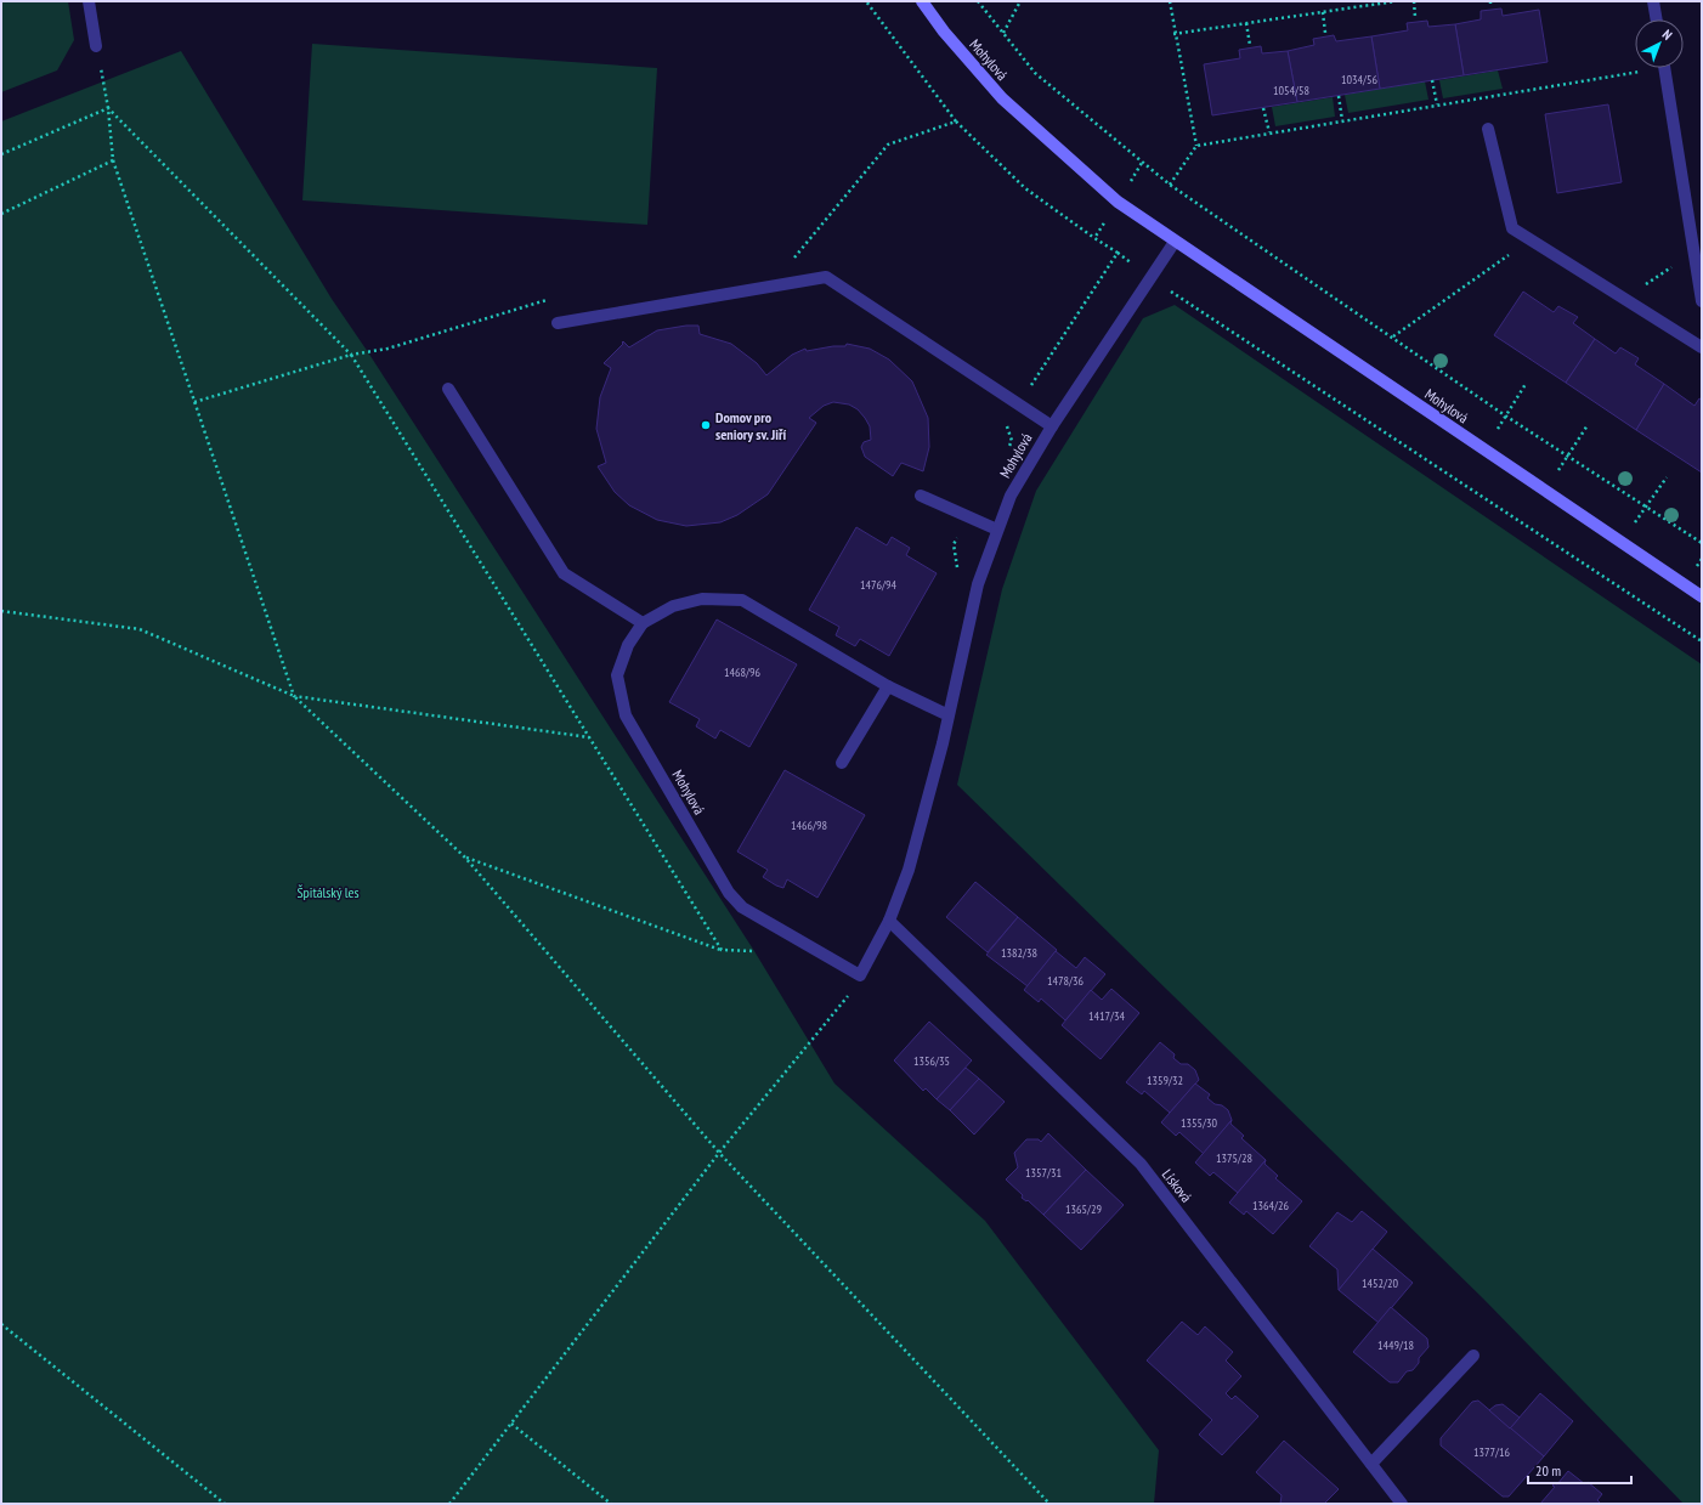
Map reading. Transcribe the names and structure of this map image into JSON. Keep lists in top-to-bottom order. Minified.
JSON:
{"streets":{"street":["Mohylová","Lísková"]},"crossings":[["Mohylová","Lísková"]],"parks":["Špitálský les"],"places":["Domov pro seniory sv. Jiří"],"house_numbers":["1034/56","1054/58","1476/94","1468/96","1466/98","1382/38","1478/36","1417/34","1356/35","1359/32","1355/30","1375/28","1357/31","1364/26","1365/29","1452/20","1449/18","1377/16"],"scale_bar":"20 m","north":"top right"}
